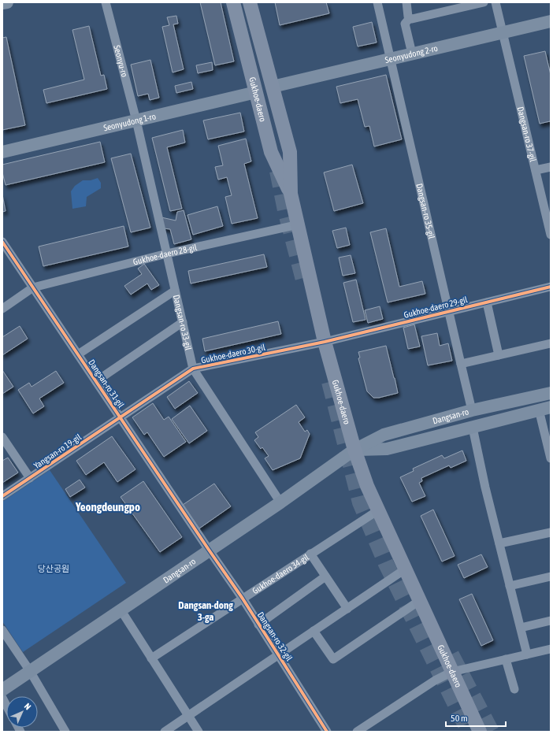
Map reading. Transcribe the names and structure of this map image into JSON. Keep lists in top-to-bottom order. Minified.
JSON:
{"streets":{"main road":["Seonyudong 2-ro","Gukhoe-daero","Seonyudong 1-ro","Dangsan-ro"],"street":["Seonyu-ro","Dangsan-ro 37-gil","Dangsan-ro 35-gil","Gukhoe-daero 28-gil","Gukhoe-daero 29-gil","Dangsan-ro 33-gil","Gukhoe-daero 30-gil","Dangsan-ro 31-gil","Yangsan-ro 19-gil","Gukhoe-daero 34-gil","Dangsan-ro 32-gil"]},"crossings":[["Seonyudong 2-ro","Gukhoe-daero"],["Seonyudong 2-ro","Dangsan-ro 37-gil"],["Seonyudong 2-ro","Dangsan-ro 35-gil"],["Seonyu-ro","Seonyudong 1-ro"],["Seonyu-ro","Dangsan-ro 33-gil"],["Gukhoe-daero","Seonyudong 1-ro"],["Gukhoe-daero","Gukhoe-daero 28-gil"],["Gukhoe-daero","Gukhoe-daero 29-gil"],["Gukhoe-daero","Gukhoe-daero 30-gil"],["Gukhoe-daero","Dangsan-ro"],["Gukhoe-daero","Gukhoe-daero 34-gil"],["Seonyudong 1-ro","Dangsan-ro 33-gil"],["Dangsan-ro 35-gil","Gukhoe-daero 29-gil"],["Dangsan-ro 35-gil","Dangsan-ro"],["Gukhoe-daero 28-gil","Dangsan-ro 33-gil"],["Gukhoe-daero 28-gil","Dangsan-ro 31-gil"],["Gukhoe-daero 29-gil","Gukhoe-daero 30-gil"],["Dangsan-ro 33-gil","Gukhoe-daero 30-gil"],["Dangsan-ro 33-gil","Dangsan-ro 31-gil"],["Dangsan-ro 33-gil","Dangsan-ro"],["Gukhoe-daero 30-gil","Dangsan-ro 31-gil"],["Gukhoe-daero 30-gil","Yangsan-ro 19-gil"],["Dangsan-ro 31-gil","Dangsan-ro"],["Dangsan-ro 31-gil","Yangsan-ro 19-gil"],["Dangsan-ro 31-gil","Dangsan-ro 32-gil"],["Dangsan-ro","Dangsan-ro 32-gil"],["Gukhoe-daero 34-gil","Dangsan-ro 32-gil"]],"districts":["Yeongdeungpo","Dangsan-dong 3-ga"],"parks":["당산공원"],"scale_bar":"50 m","north":"top right"}
